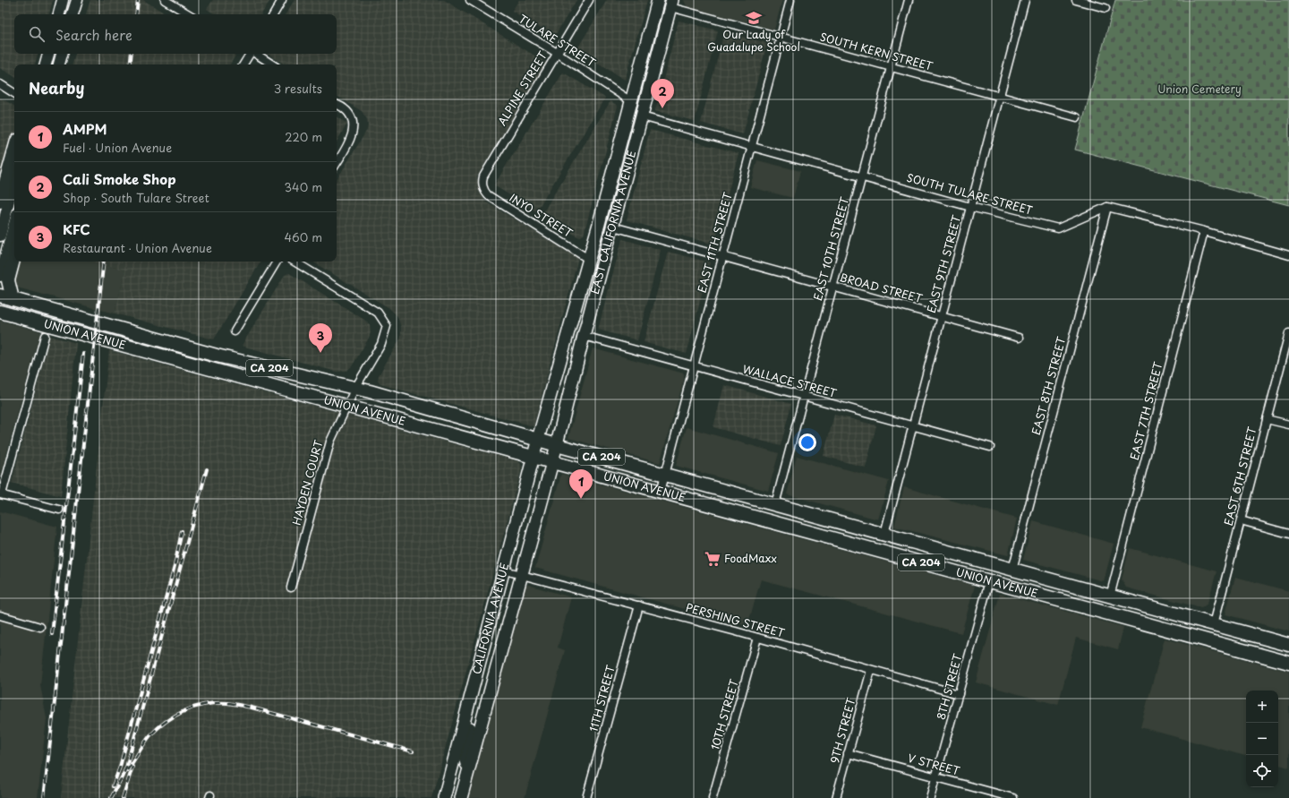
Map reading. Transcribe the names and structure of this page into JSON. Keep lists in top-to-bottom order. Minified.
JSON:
{"streets":{"highway":["UNION AVENUE","CA 204"],"main road":["EAST CALIFORNIA AVENUE","CALIFORNIA AVENUE"],"street":["TULARE STREET","SOUTH KERN STREET","ALPINE STREET","SOUTH TULARE STREET","INYO STREET","EAST 11TH STREET","EAST 10TH STREET","EAST 9TH STREET","BROAD STREET","WALLACE STREET","EAST 8TH STREET","EAST 7TH STREET","EAST 6TH STREET","HAYDEN COURT","PERSHING STREET","8TH STREET","11TH STREET","10TH STREET","9TH STREET","V STREET"]},"crossings":[["TULARE STREET","ALPINE STREET"],["TULARE STREET","EAST CALIFORNIA AVENUE"],["SOUTH KERN STREET","EAST CALIFORNIA AVENUE"],["SOUTH KERN STREET","EAST 11TH STREET"],["SOUTH KERN STREET","EAST 10TH STREET"],["SOUTH KERN STREET","EAST 9TH STREET"],["ALPINE STREET","INYO STREET"],["SOUTH TULARE STREET","EAST CALIFORNIA AVENUE"],["SOUTH TULARE STREET","EAST 11TH STREET"],["SOUTH TULARE STREET","EAST 10TH STREET"],["SOUTH TULARE STREET","EAST 9TH STREET"],["SOUTH TULARE STREET","EAST 8TH STREET"],["INYO STREET","EAST CALIFORNIA AVENUE"],["EAST CALIFORNIA AVENUE","BROAD STREET"],["EAST CALIFORNIA AVENUE","UNION AVENUE"],["EAST CALIFORNIA AVENUE","WALLACE STREET"],["EAST CALIFORNIA AVENUE","CALIFORNIA AVENUE"],["EAST 11TH STREET","BROAD STREET"],["EAST 11TH STREET","UNION AVENUE"],["EAST 11TH STREET","WALLACE STREET"],["EAST 10TH STREET","BROAD STREET"],["EAST 10TH STREET","UNION AVENUE"],["EAST 10TH STREET","WALLACE STREET"],["EAST 9TH STREET","BROAD STREET"],["EAST 9TH STREET","UNION AVENUE"],["EAST 9TH STREET","WALLACE STREET"],["UNION AVENUE","EAST 8TH STREET"],["UNION AVENUE","EAST 7TH STREET"],["UNION AVENUE","EAST 6TH STREET"],["UNION AVENUE","HAYDEN COURT"],["UNION AVENUE","CALIFORNIA AVENUE"],["UNION AVENUE","8TH STREET"],["CALIFORNIA AVENUE","PERSHING STREET"],["PERSHING STREET","8TH STREET"],["PERSHING STREET","11TH STREET"],["PERSHING STREET","10TH STREET"],["PERSHING STREET","9TH STREET"],["8TH STREET","V STREET"],["9TH STREET","V STREET"]],"parks":["Union Cemetery"],"places":{"school or university":["Our Lady of Guadalupe School"],"supermarket":["FoodMaxx"]},"page":{"search":"Search here","heading":["Nearby","3 results"],"pins":["2","3","1"],"list":[{"mark":"1","name":"AMPM","note":"Fuel · Union Avenue","value":"220 m"},{"mark":"2","name":"Cali Smoke Shop","note":"Shop · South Tulare Street","value":"340 m"},{"mark":"3","name":"KFC","note":"Restaurant · Union Avenue","value":"460 m"}],"map_buttons":["+","−"]}}
